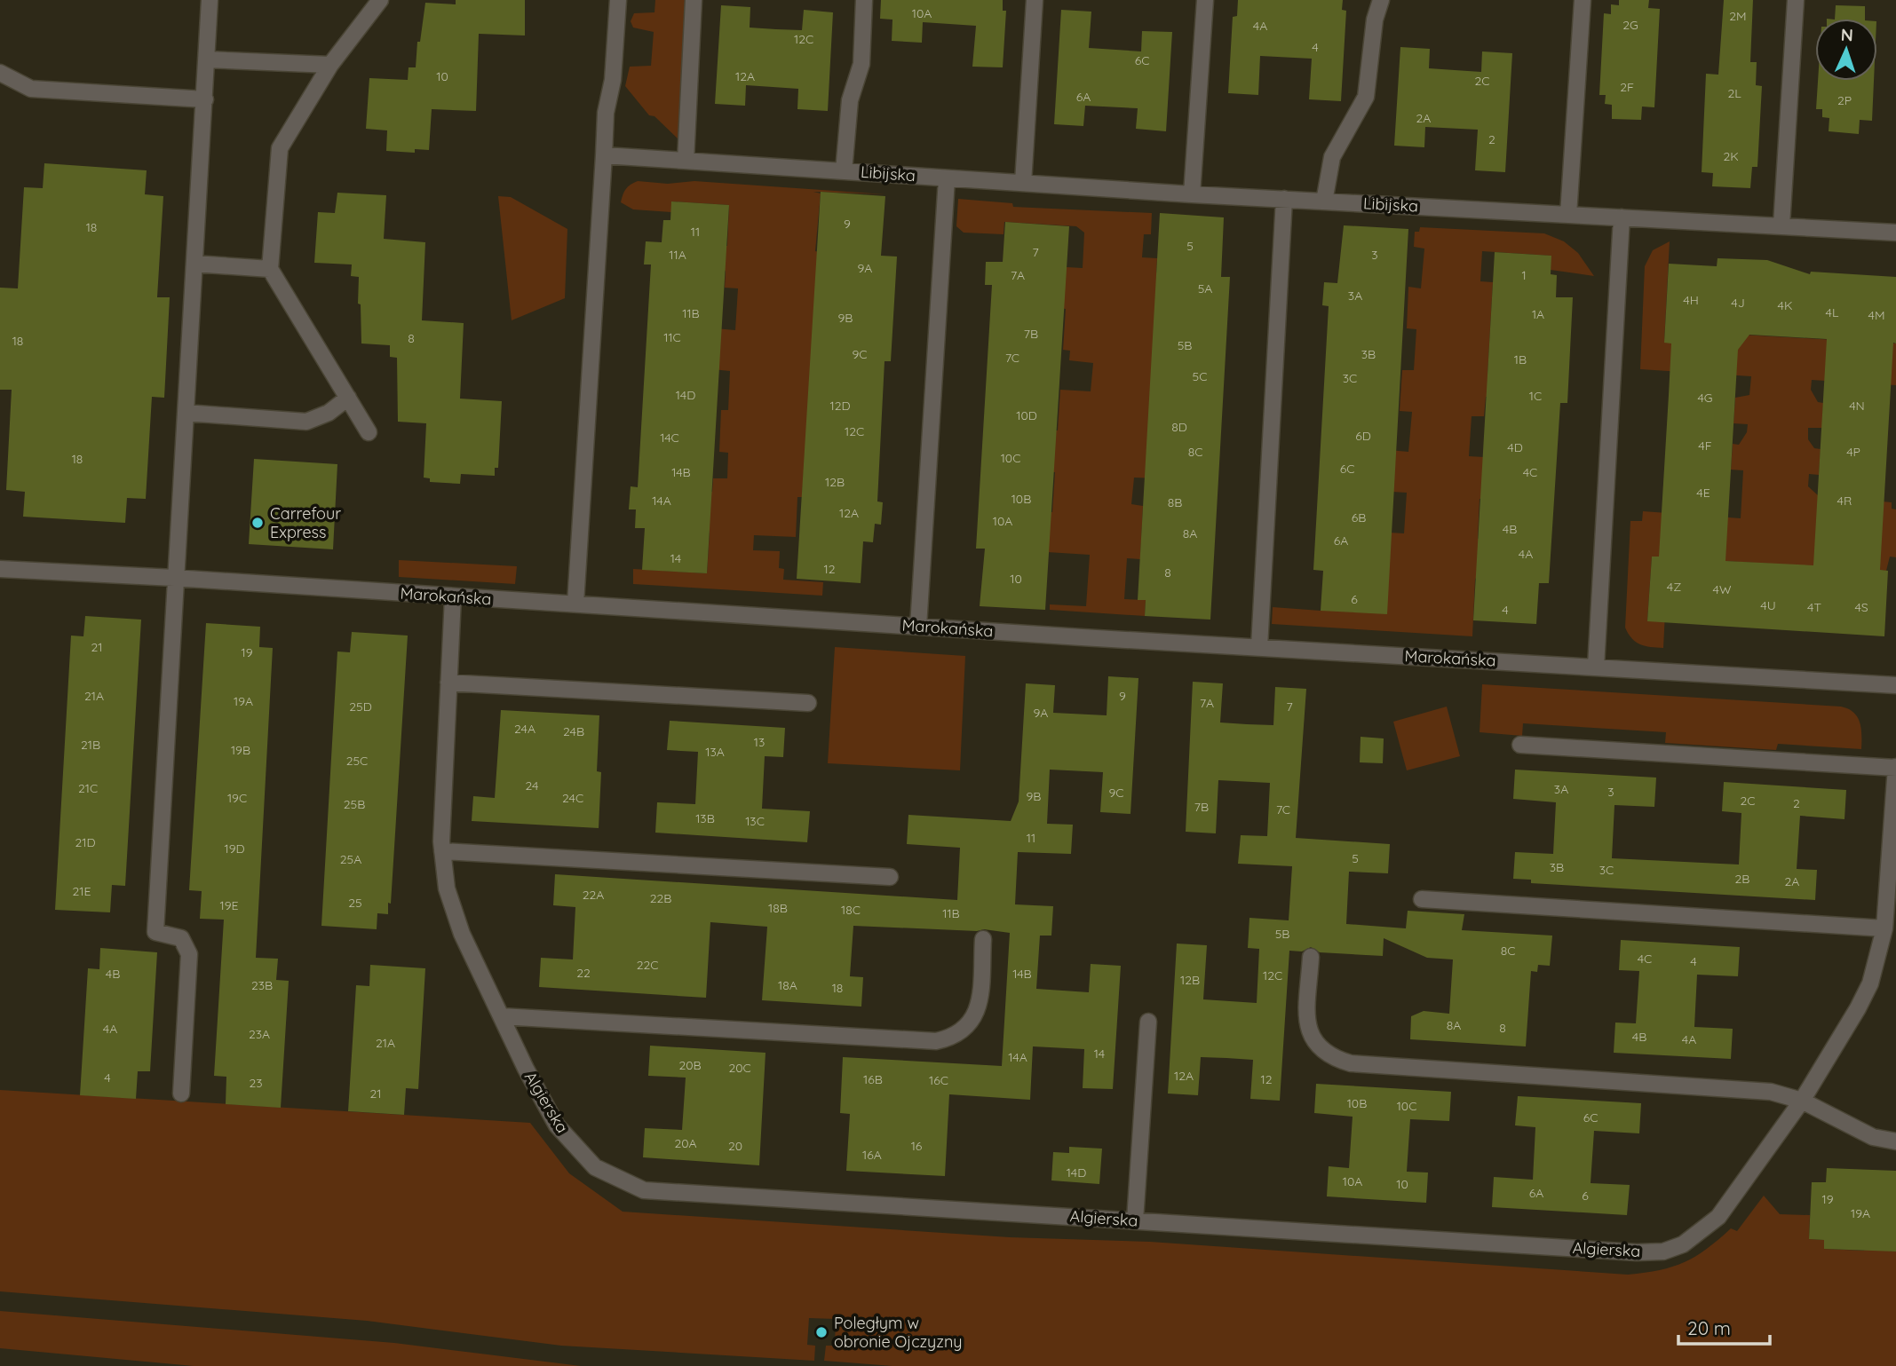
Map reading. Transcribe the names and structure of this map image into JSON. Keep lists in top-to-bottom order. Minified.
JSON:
{"streets":{"street":["Libijska","Marokańska","Algierska"]},"crossings":[["Marokańska","Algierska"]],"places":["Carrefour Express","Poległym w obronie Ojczyzny"],"house_numbers":["10A","2M","2G","4A","12C","4","6C","10","12A","2C","2F","2L","6A","2P","2A","2","2K","9","18","11","5","7","11A","3","9A","7A","1","5A","3A","4H","4J","4K","4L","11B","1A","4M","9B","7B","11C","8","18","5B","9C","3B","7C","1B","5C","3C","14D","1C","4G","12D","4N","10D","8D","12C","6D","14C","4F","4D","8C","4P","10C","18","6C","14B","4C","12B","4E","10B","14A","4R","8B","12A","6B","10A","4B","8A","6A","4A","14","12","8","10","4Z","4W","6","4U","4T","4S","4","21","19","21A","9","19A","7A","25D","7","9A","24A","24B","13","21B","19B","13A","25C","24","21C","3A","3","9C","9B","19C","24C","2C","2","25B","7B","7C","13B","13C","11","21D","19D","5","25A","3B","3C","2B","2A","21E","22A","22B","25","19E","18B","18C","11B","5B","8C","4C","4","22C","22","4B","14B","12C","12B","23B","18A","18","8A","8","4A","23A","4B","4A","21A","14","14A","20B","20C","12A","4","16B","12","16C","23","21","10B","10C","6C","20A","20","16","16A","14D","10A","10","6A","6","19","19A"],"scale_bar":"20 m","north":"top"}
